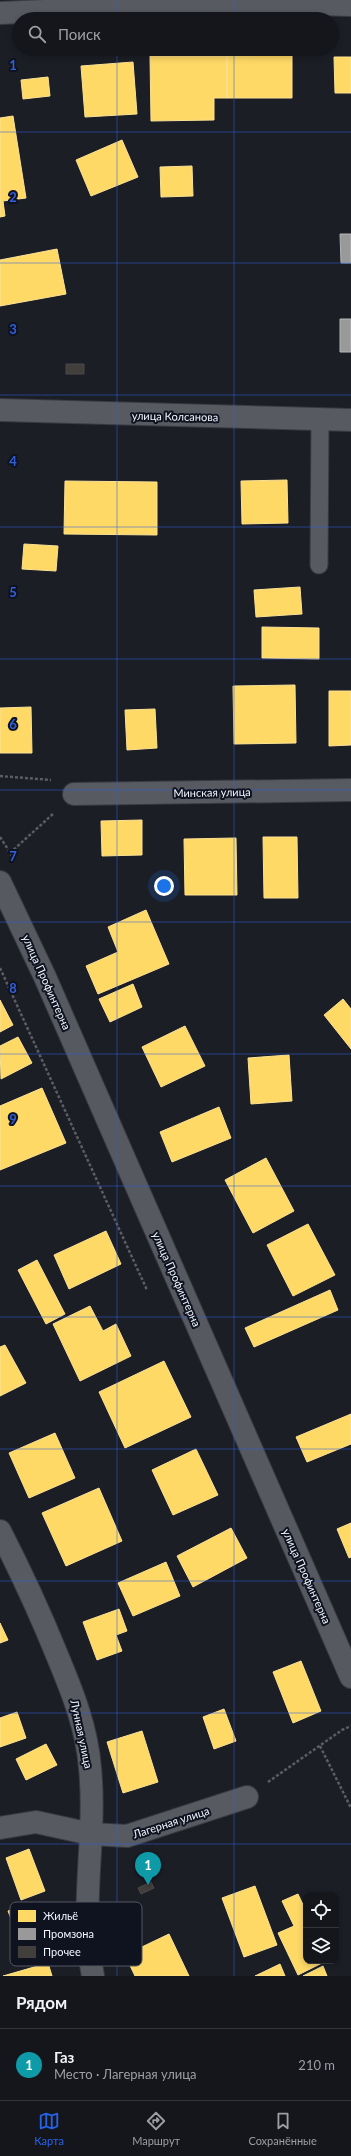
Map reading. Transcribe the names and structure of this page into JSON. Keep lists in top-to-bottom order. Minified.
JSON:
{"streets":{"main road":["улица Профинтерна"],"street":["улица Колсанова","Минская улица","Лунная улица","Лагерная улица"]},"crossings":[["Лунная улица","Лагерная улица"]],"legend":["Жильё","Промзона","Прочее"],"page":{"search":"Поиск","pins":"1","heading":"Рядом","list":[{"mark":"1","name":"Газ","note":"Место · Лагерная улица","value":"210 m"}],"nav":["Карта","Маршрут","Сохранённые"]},"grid":{"rows":["1","2","3","4","5","6","7","8","9"]}}
